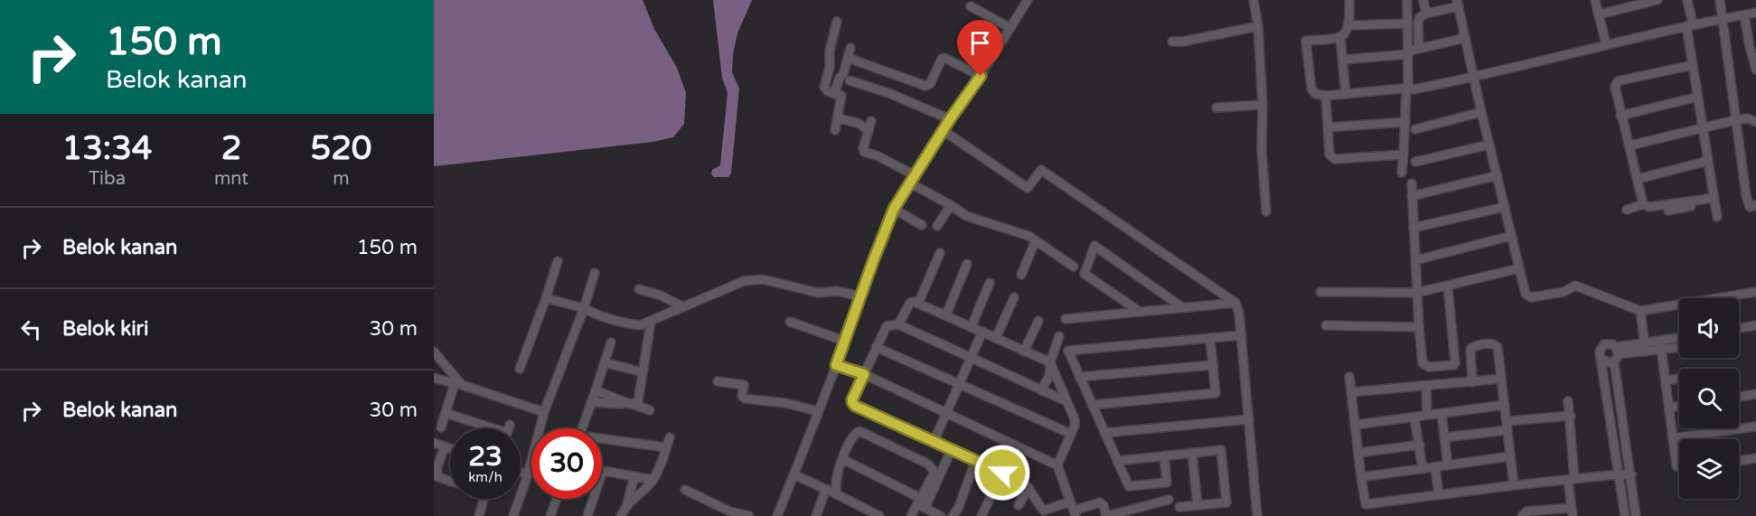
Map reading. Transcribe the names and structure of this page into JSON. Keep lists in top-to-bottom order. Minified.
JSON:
{"page":{"turn":["150 m","Belok kanan"],"eta":["13:34","Tiba","2","mnt","520","m"],"list":[{"name":"Belok kanan","value":"150 m"},{"name":"Belok kiri","value":"30 m"},{"name":"Belok kanan","value":"30 m"}],"speed":"23 km/h","limit":"30"}}
